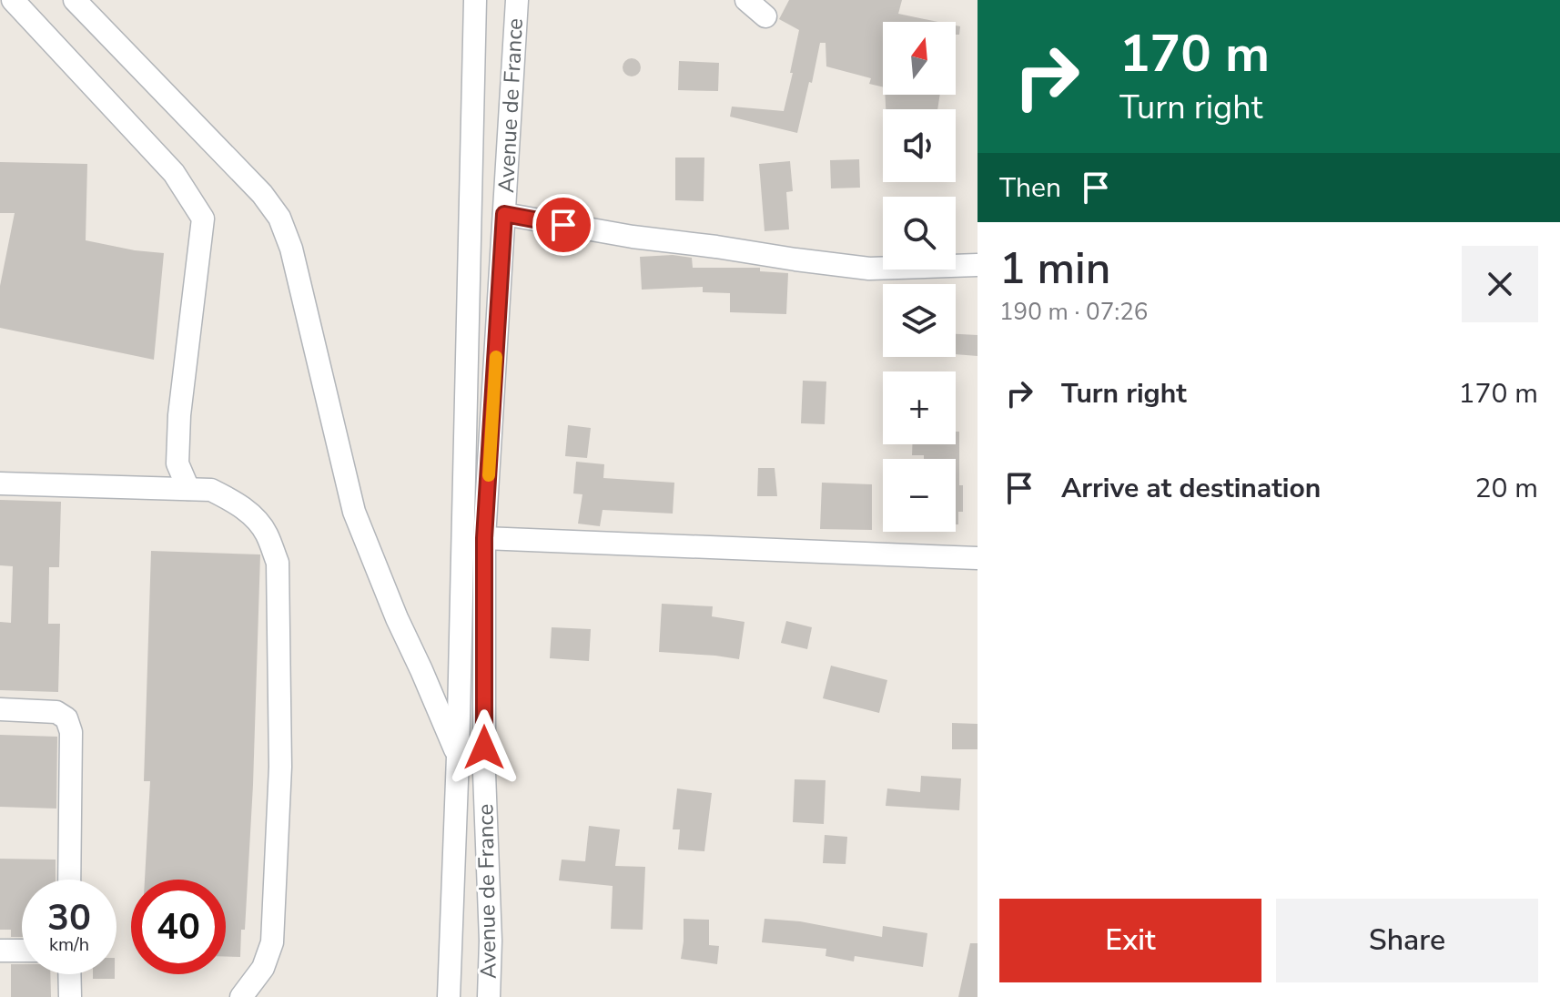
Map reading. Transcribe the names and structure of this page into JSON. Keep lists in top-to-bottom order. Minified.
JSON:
{"streets":{"street":["Avenue de France"]},"north":"top","page":{"turn":["170 m","Turn right"],"map_buttons":["+","−"],"then":"Then","heading":["1 min","190 m · 07:26"],"list":[{"name":"Turn right","value":"170 m"},{"name":"Arrive at destination","value":"20 m"}],"speed":"30 km/h","limit":"40","buttons":["Exit","Share"]}}
